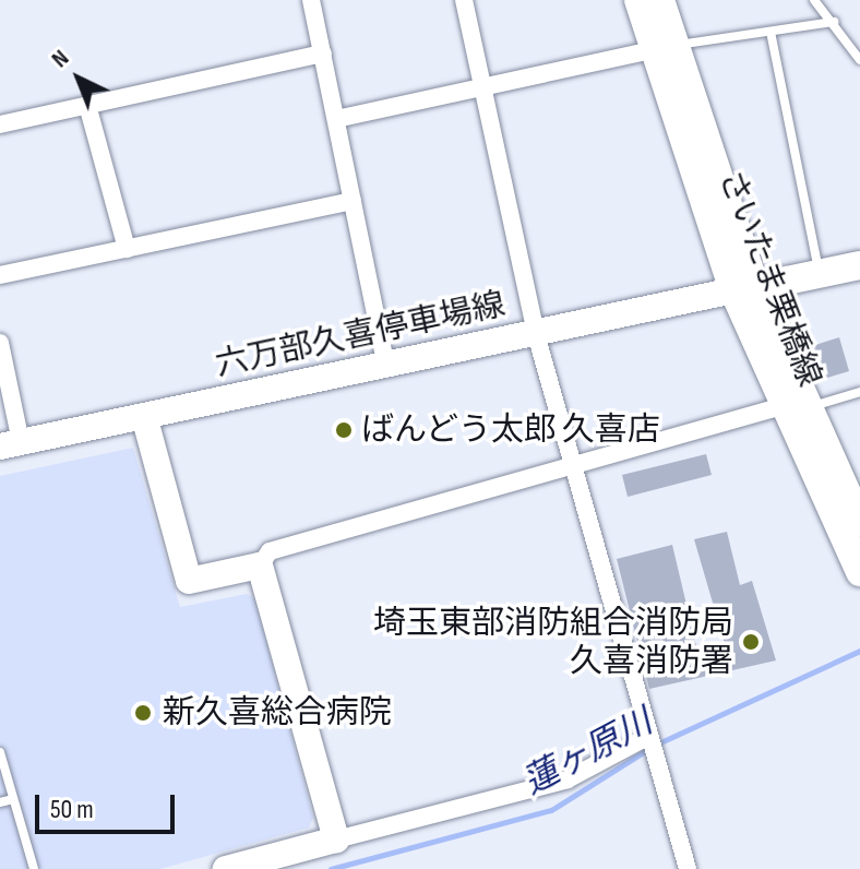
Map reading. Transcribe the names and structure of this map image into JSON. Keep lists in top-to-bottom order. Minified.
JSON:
{"streets":{"main road":["さいたま栗橋線","六万部久喜停車場線"]},"crossings":[["さいたま栗橋線","六万部久喜停車場線"]],"water":["蓮ヶ原川"],"places":["ばんどう太郎 久喜店","埼玉東部消防組合消防局 久喜消防署","新久喜総合病院"],"scale_bar":"50 m","north":"top left"}
